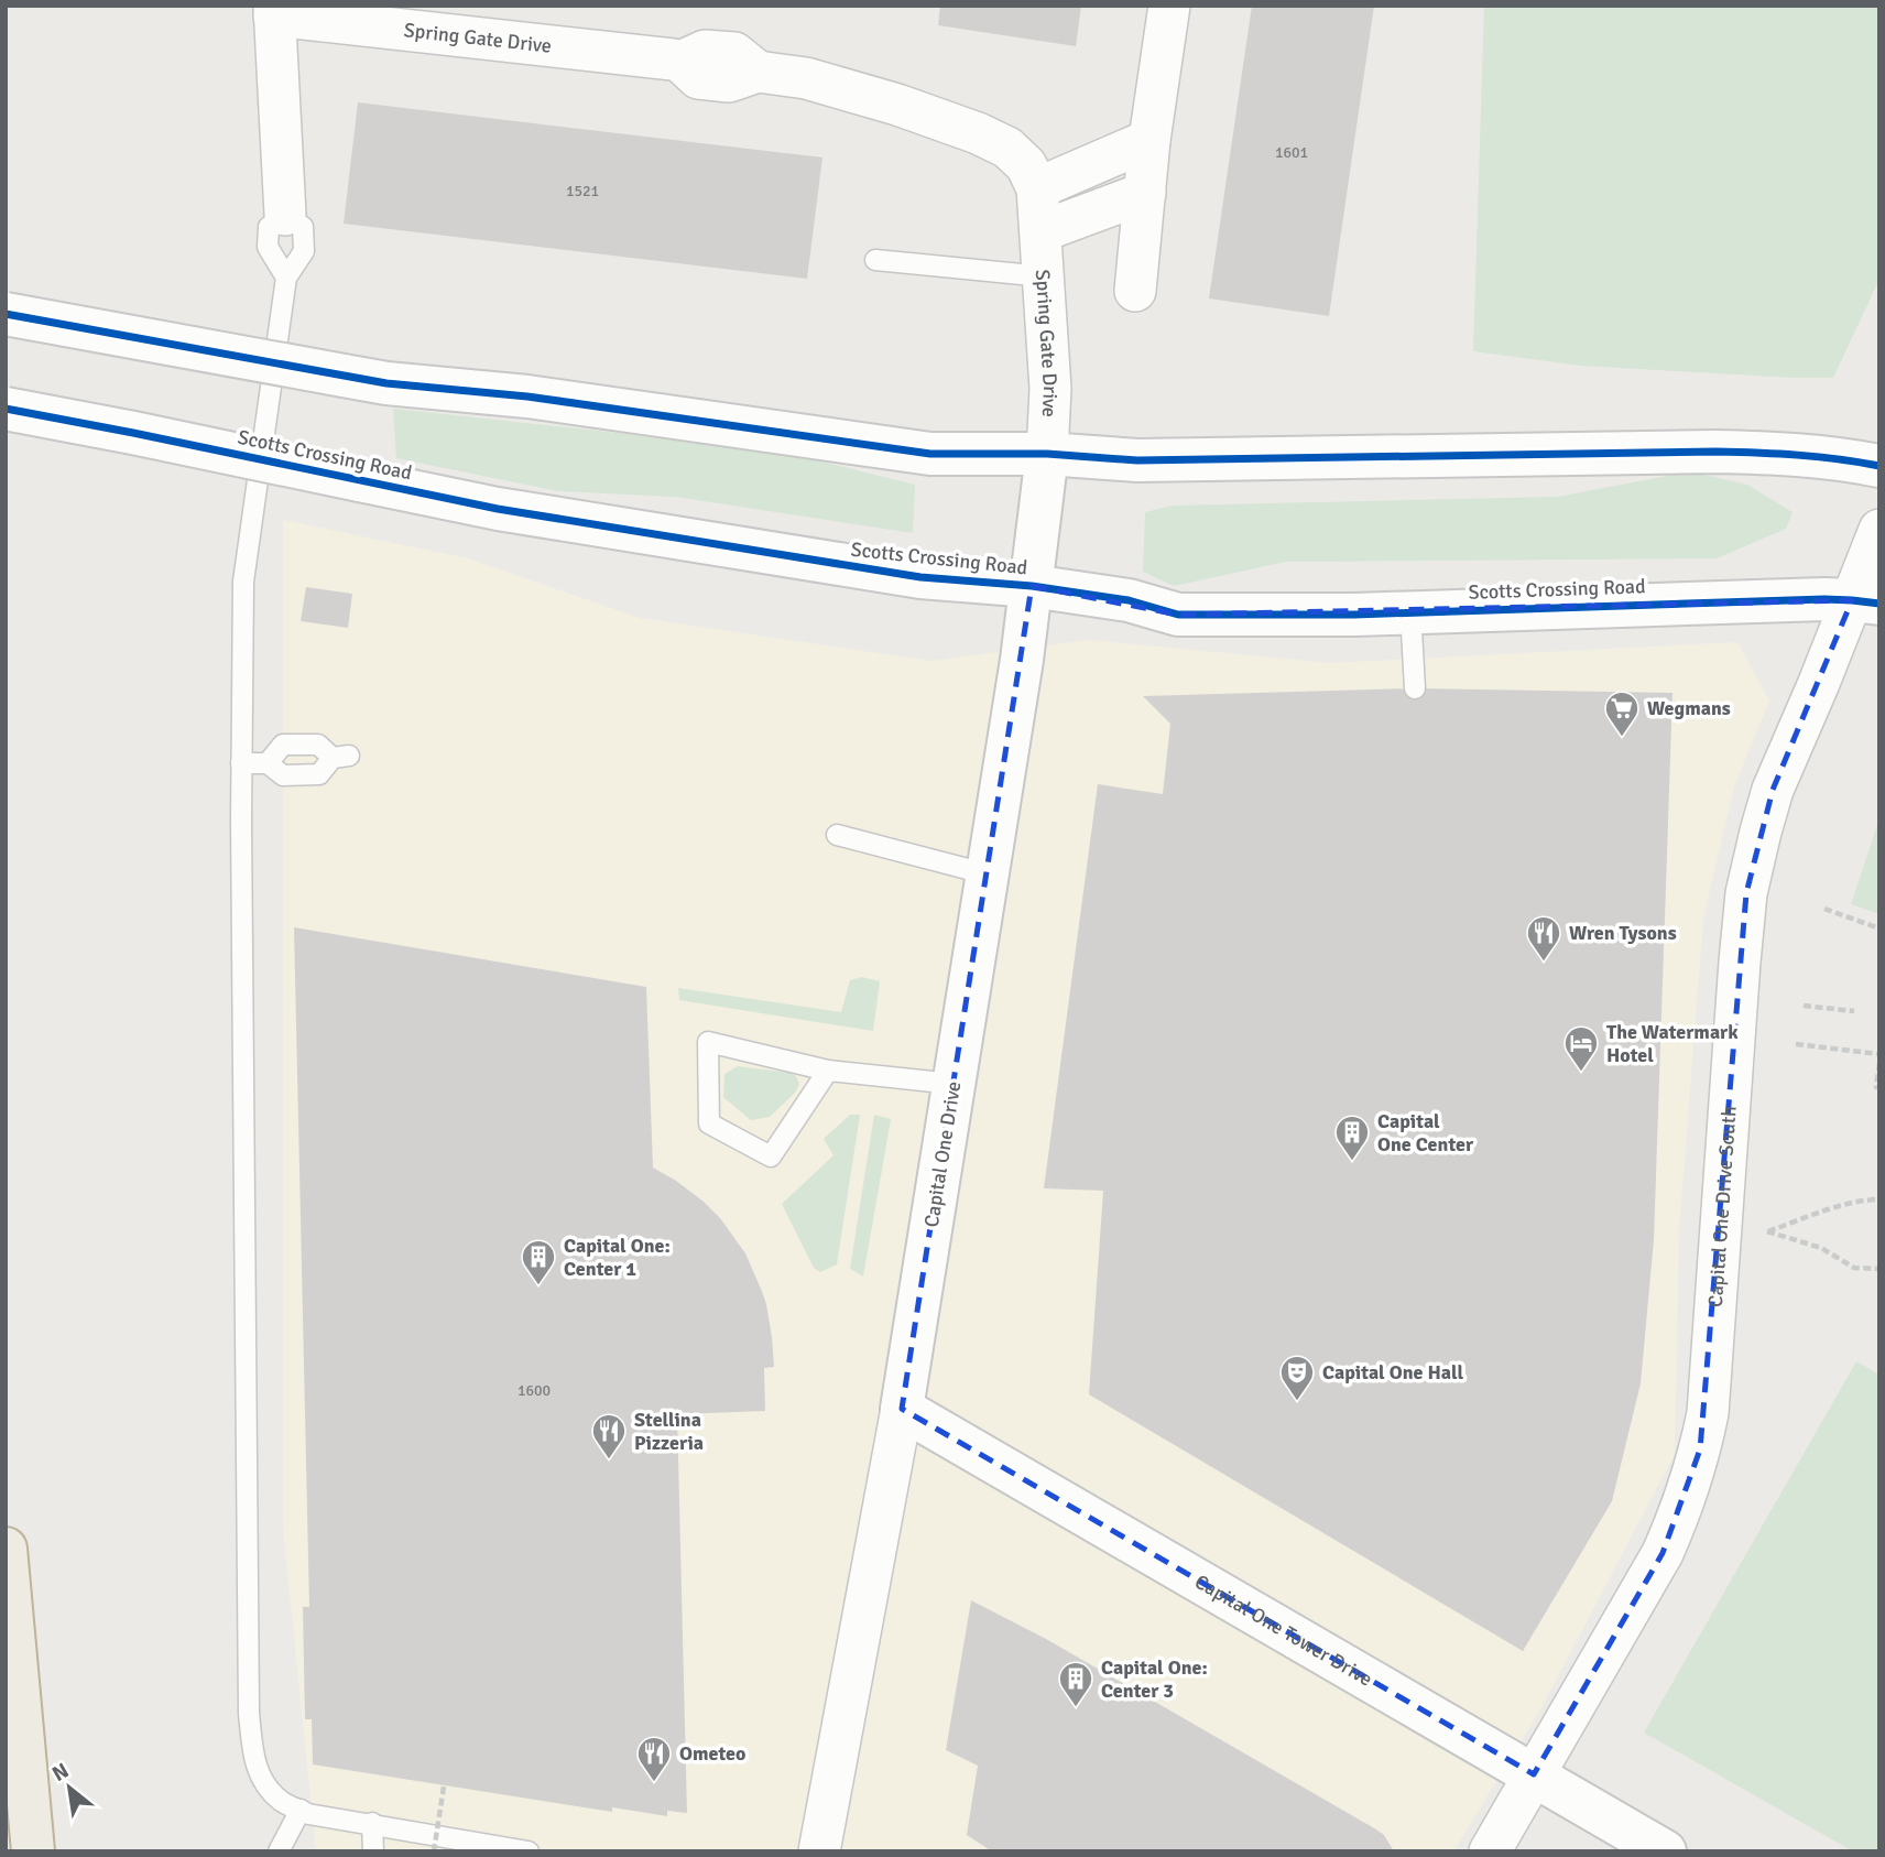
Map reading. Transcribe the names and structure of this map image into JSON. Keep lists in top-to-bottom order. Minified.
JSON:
{"streets":{"main road":["Scotts Crossing Road","Capital One Drive","Capital One Tower Drive"],"street":["Spring Gate Drive","Capital One Drive South"]},"crossings":[["Spring Gate Drive","Capital One Drive"],["Scotts Crossing Road","Capital One Drive"],["Scotts Crossing Road","Capital One Drive South"],["Capital One Drive","Capital One Tower Drive"],["Capital One Drive South","Capital One Tower Drive"]],"places":{"supermarket":["Wegmans"],"restaurant":["Wren Tysons","Stellina Pizzeria","Ometeo"],"hotel":["The Watermark Hotel"],"building":["Capital One Center","Capital One: Center 1","Capital One: Center 3"],"theatre":["Capital One Hall"]},"house_numbers":["1601","1521","1600"],"north":"top left"}
